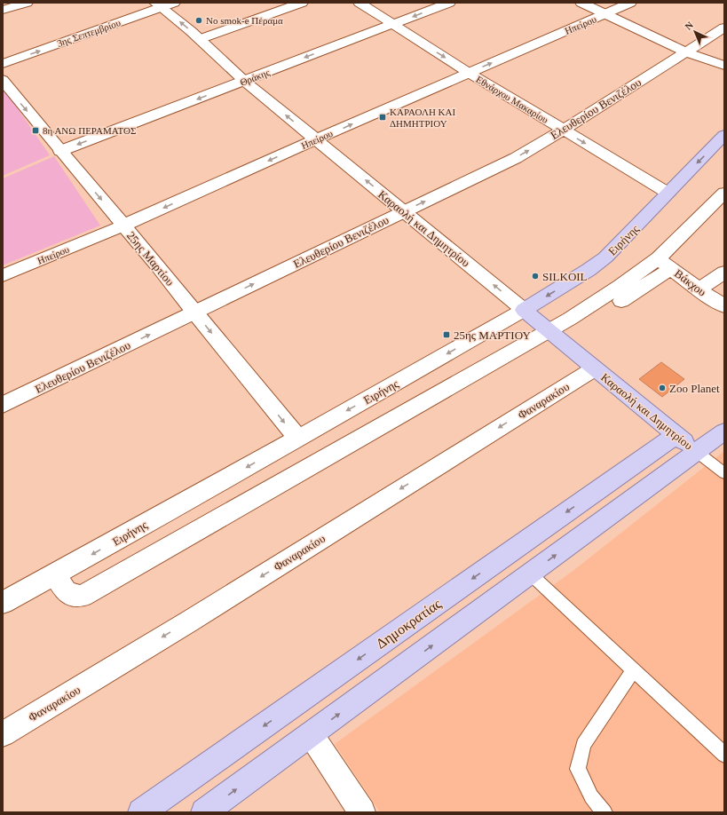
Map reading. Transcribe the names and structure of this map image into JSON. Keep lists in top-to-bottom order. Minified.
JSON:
{"streets":{"main road":["Καραολή και Δημητρίου","Ειρήνης","Δημοκρατίας"],"street":["Ηπείρου","3ης Σεπτεμβρίου","Θράκης","Εθνάρχου Μακαρίου","Ελευθερίου Βενιζέλου","25ης Μαρτίου","Βάκχου","Φαναρακίου"]},"crossings":[["Ηπείρου","Εθνάρχου Μακαρίου"],["Ηπείρου","Καραολή και Δημητρίου"],["Ηπείρου","25ης Μαρτίου"],["3ης Σεπτεμβρίου","Καραολή και Δημητρίου"],["Θράκης","Εθνάρχου Μακαρίου"],["Θράκης","Καραολή και Δημητρίου"],["Θράκης","25ης Μαρτίου"],["Εθνάρχου Μακαρίου","Ελευθερίου Βενιζέλου"],["Εθνάρχου Μακαρίου","Ειρήνης"],["Ελευθερίου Βενιζέλου","Καραολή και Δημητρίου"],["Ελευθερίου Βενιζέλου","25ης Μαρτίου"],["Καραολή και Δημητρίου","Ειρήνης"],["Καραολή και Δημητρίου","Φαναρακίου"],["Καραολή και Δημητρίου","Δημοκρατίας"],["Ειρήνης","25ης Μαρτίου"]],"one_way":["3ης Σεπτεμβρίου","Ελευθερίου Βενιζέλου","Καραολή και Δημητρίου","Ειρήνης","25ης Μαρτίου"],"places":{"other":["No smok-e Πέραμα","SILKOIL","Zoo Planet"],"transit":["ΚΑΡΑΟΛΗ ΚΑΙ ΔΗΜΗΤΡΙΟΥ","8η ΑΝΩ ΠΕΡΑΜΑΤΟΣ","25ης ΜΑΡΤΙΟΥ"]},"north":"top left"}
